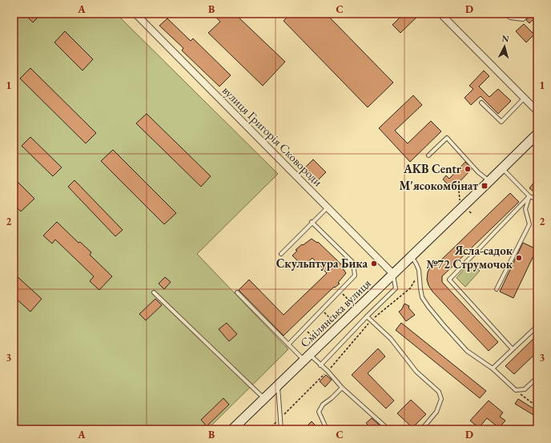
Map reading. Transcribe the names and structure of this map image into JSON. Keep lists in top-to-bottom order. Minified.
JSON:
{"streets":{"main road":["Смілянська вулиця"],"street":["вулиця Григорія Сковороди"]},"crossings":[["вулиця Григорія Сковороди","Смілянська вулиця"]],"places":{"other":["AKB Centr","Ясла-садок №72 Струмочок","Cкульптура Бика"],"transit":["М'ясокомбінат"]},"north":"top","grid":{"columns":["A","B","C","D"],"rows":["1","2","3"]}}
